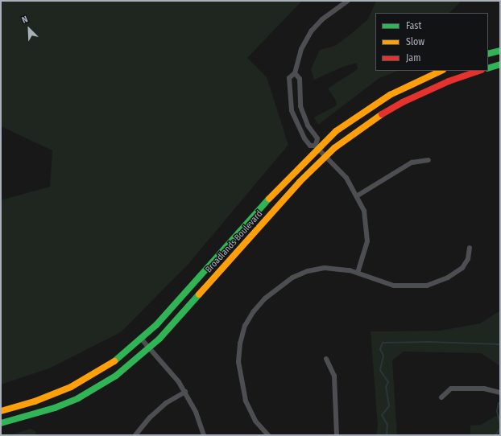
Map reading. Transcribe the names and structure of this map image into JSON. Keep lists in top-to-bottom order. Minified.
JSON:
{"streets":{"main road":["Broadlands Boulevard"]},"legend":["Fast","Slow","Jam"],"north":"top left"}
